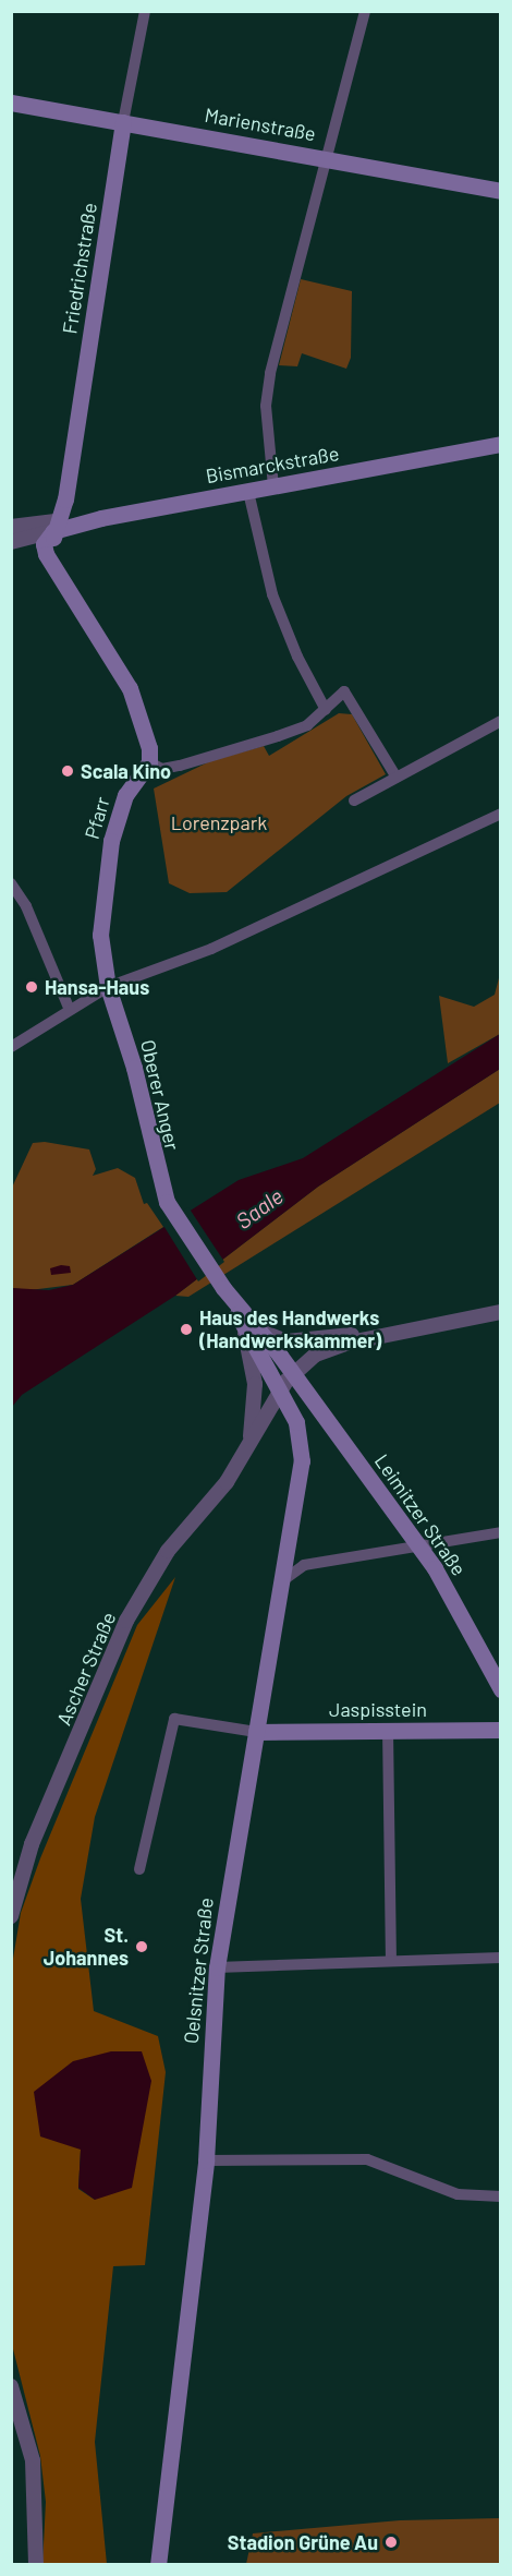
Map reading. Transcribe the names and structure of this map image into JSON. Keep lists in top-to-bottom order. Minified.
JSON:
{"streets":{"main road":["Marienstraße","Friedrichstraße","Bismarckstraße","Pfarr","Oberer Anger","Leimitzer Straße","Jaspisstein","Oelsnitzer Straße"],"street":["Ascher Straße"]},"crossings":[["Marienstraße","Friedrichstraße"],["Friedrichstraße","Bismarckstraße"],["Pfarr","Oberer Anger"],["Oberer Anger","Leimitzer Straße"],["Oberer Anger","Oelsnitzer Straße"],["Leimitzer Straße","Ascher Straße"],["Leimitzer Straße","Oelsnitzer Straße"],["Ascher Straße","Oelsnitzer Straße"],["Jaspisstein","Oelsnitzer Straße"]],"water":["Saale"],"parks":["Lorenzpark"],"places":["Scala Kino","Hansa-Haus","Haus des Handwerks (Handwerkskammer)","St. Johannes","Stadion Grüne Au"]}
